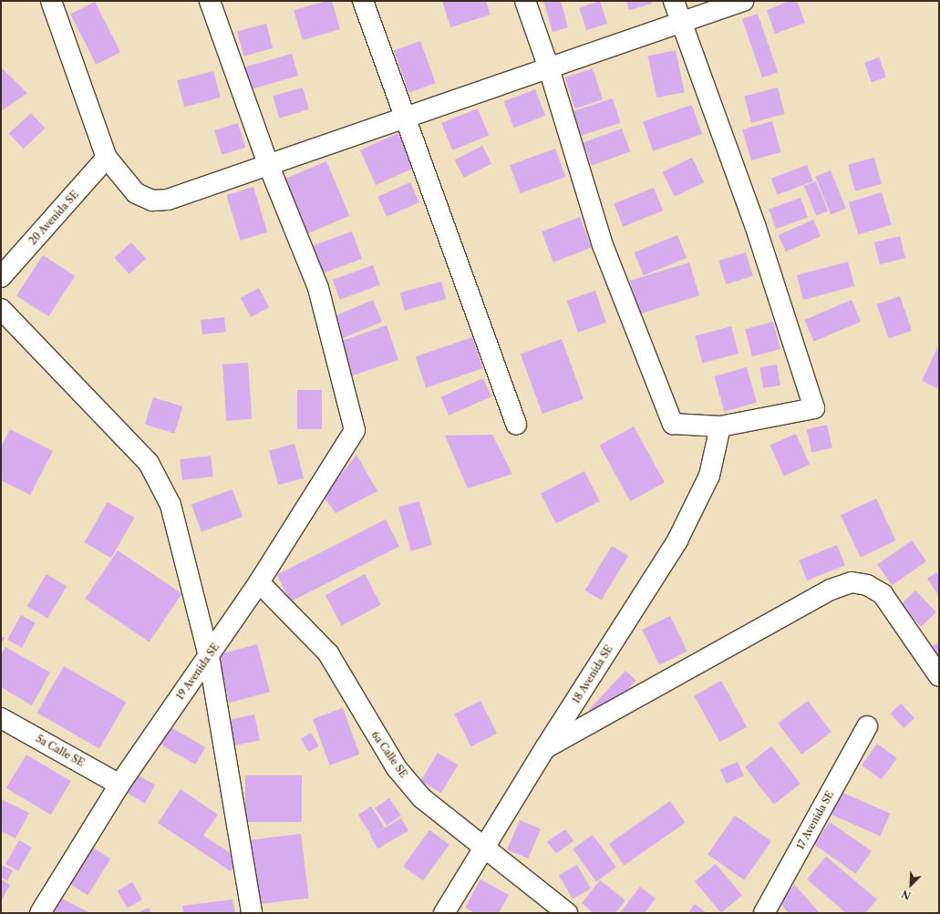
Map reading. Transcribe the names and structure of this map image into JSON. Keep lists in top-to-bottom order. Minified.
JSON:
{"streets":{"street":["20 Avenida SE","19 Avenida SE","18 Avenida SE","5a Calle SE","6a Calle SE","17 Avenida SE"]},"crossings":[["19 Avenida SE","5a Calle SE"],["19 Avenida SE","6a Calle SE"],["18 Avenida SE","6a Calle SE"]],"north":"bottom left"}
